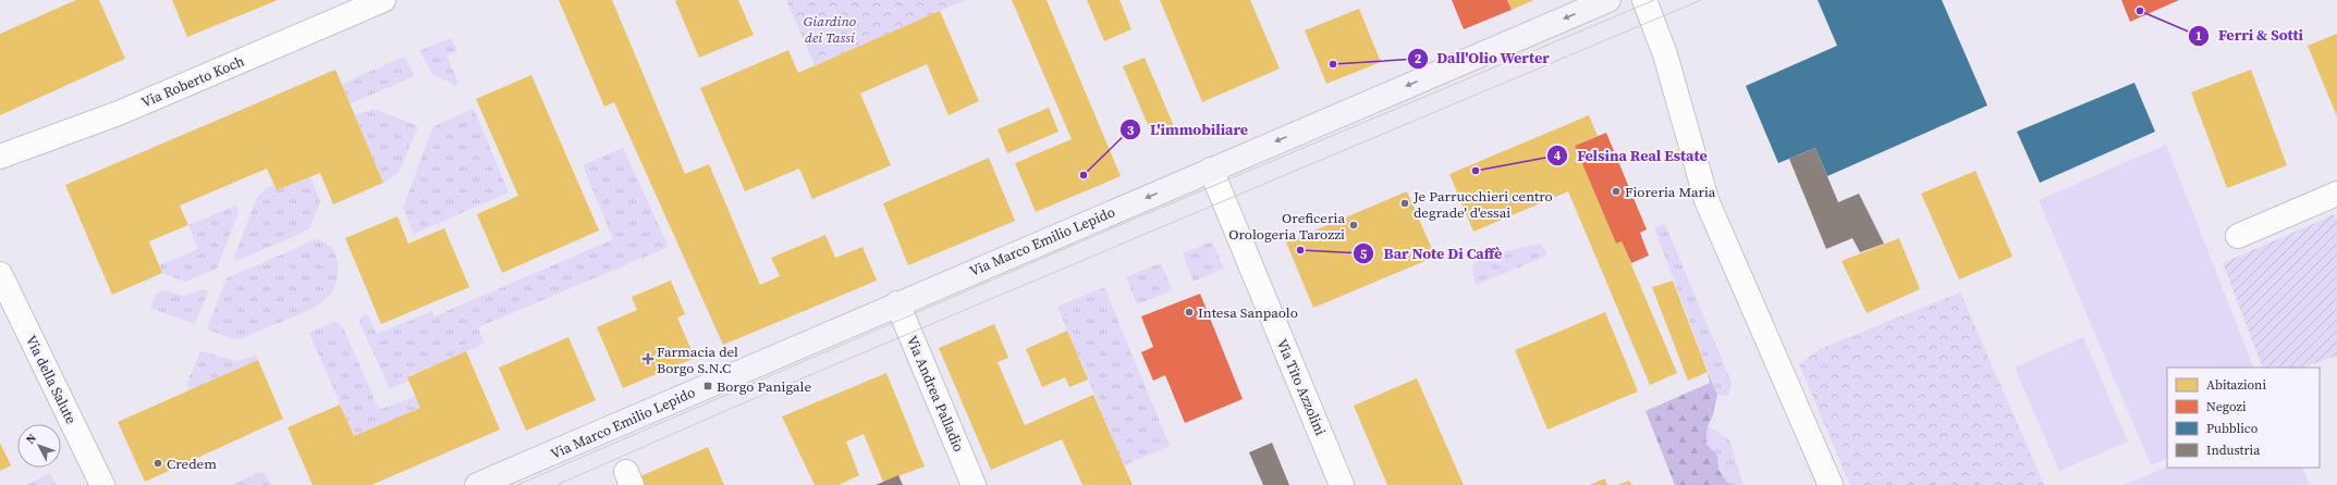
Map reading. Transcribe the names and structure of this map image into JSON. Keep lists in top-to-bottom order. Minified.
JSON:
{"streets":{"main road":["Via Marco Emilio Lepido"],"street":["Via Roberto Koch","Via della Salute","Via Tito Azzolini","Via Andrea Palladio"]},"crossings":[["Via Marco Emilio Lepido","Via Tito Azzolini"],["Via Marco Emilio Lepido","Via Andrea Palladio"]],"one_way":["Via Marco Emilio Lepido"],"parks":["Giardino dei Tassi"],"places":{"other":["Ferri & Sotti","Dall'Olio Werter","Felsina Real Estate","L'immobiliare","Fioreria Maria","Je Parrucchieri centro degrade' d'essai","Oreficeria Orologeria Tarozzi","Bar Note Di Caffè","Intesa Sanpaolo","Credem"],"health":["Farmacia del Borgo S.N.C"],"transit":["Borgo Panigale"]},"legend":["Abitazioni","Negozi","Pubblico","Industria"],"north":"top left"}
